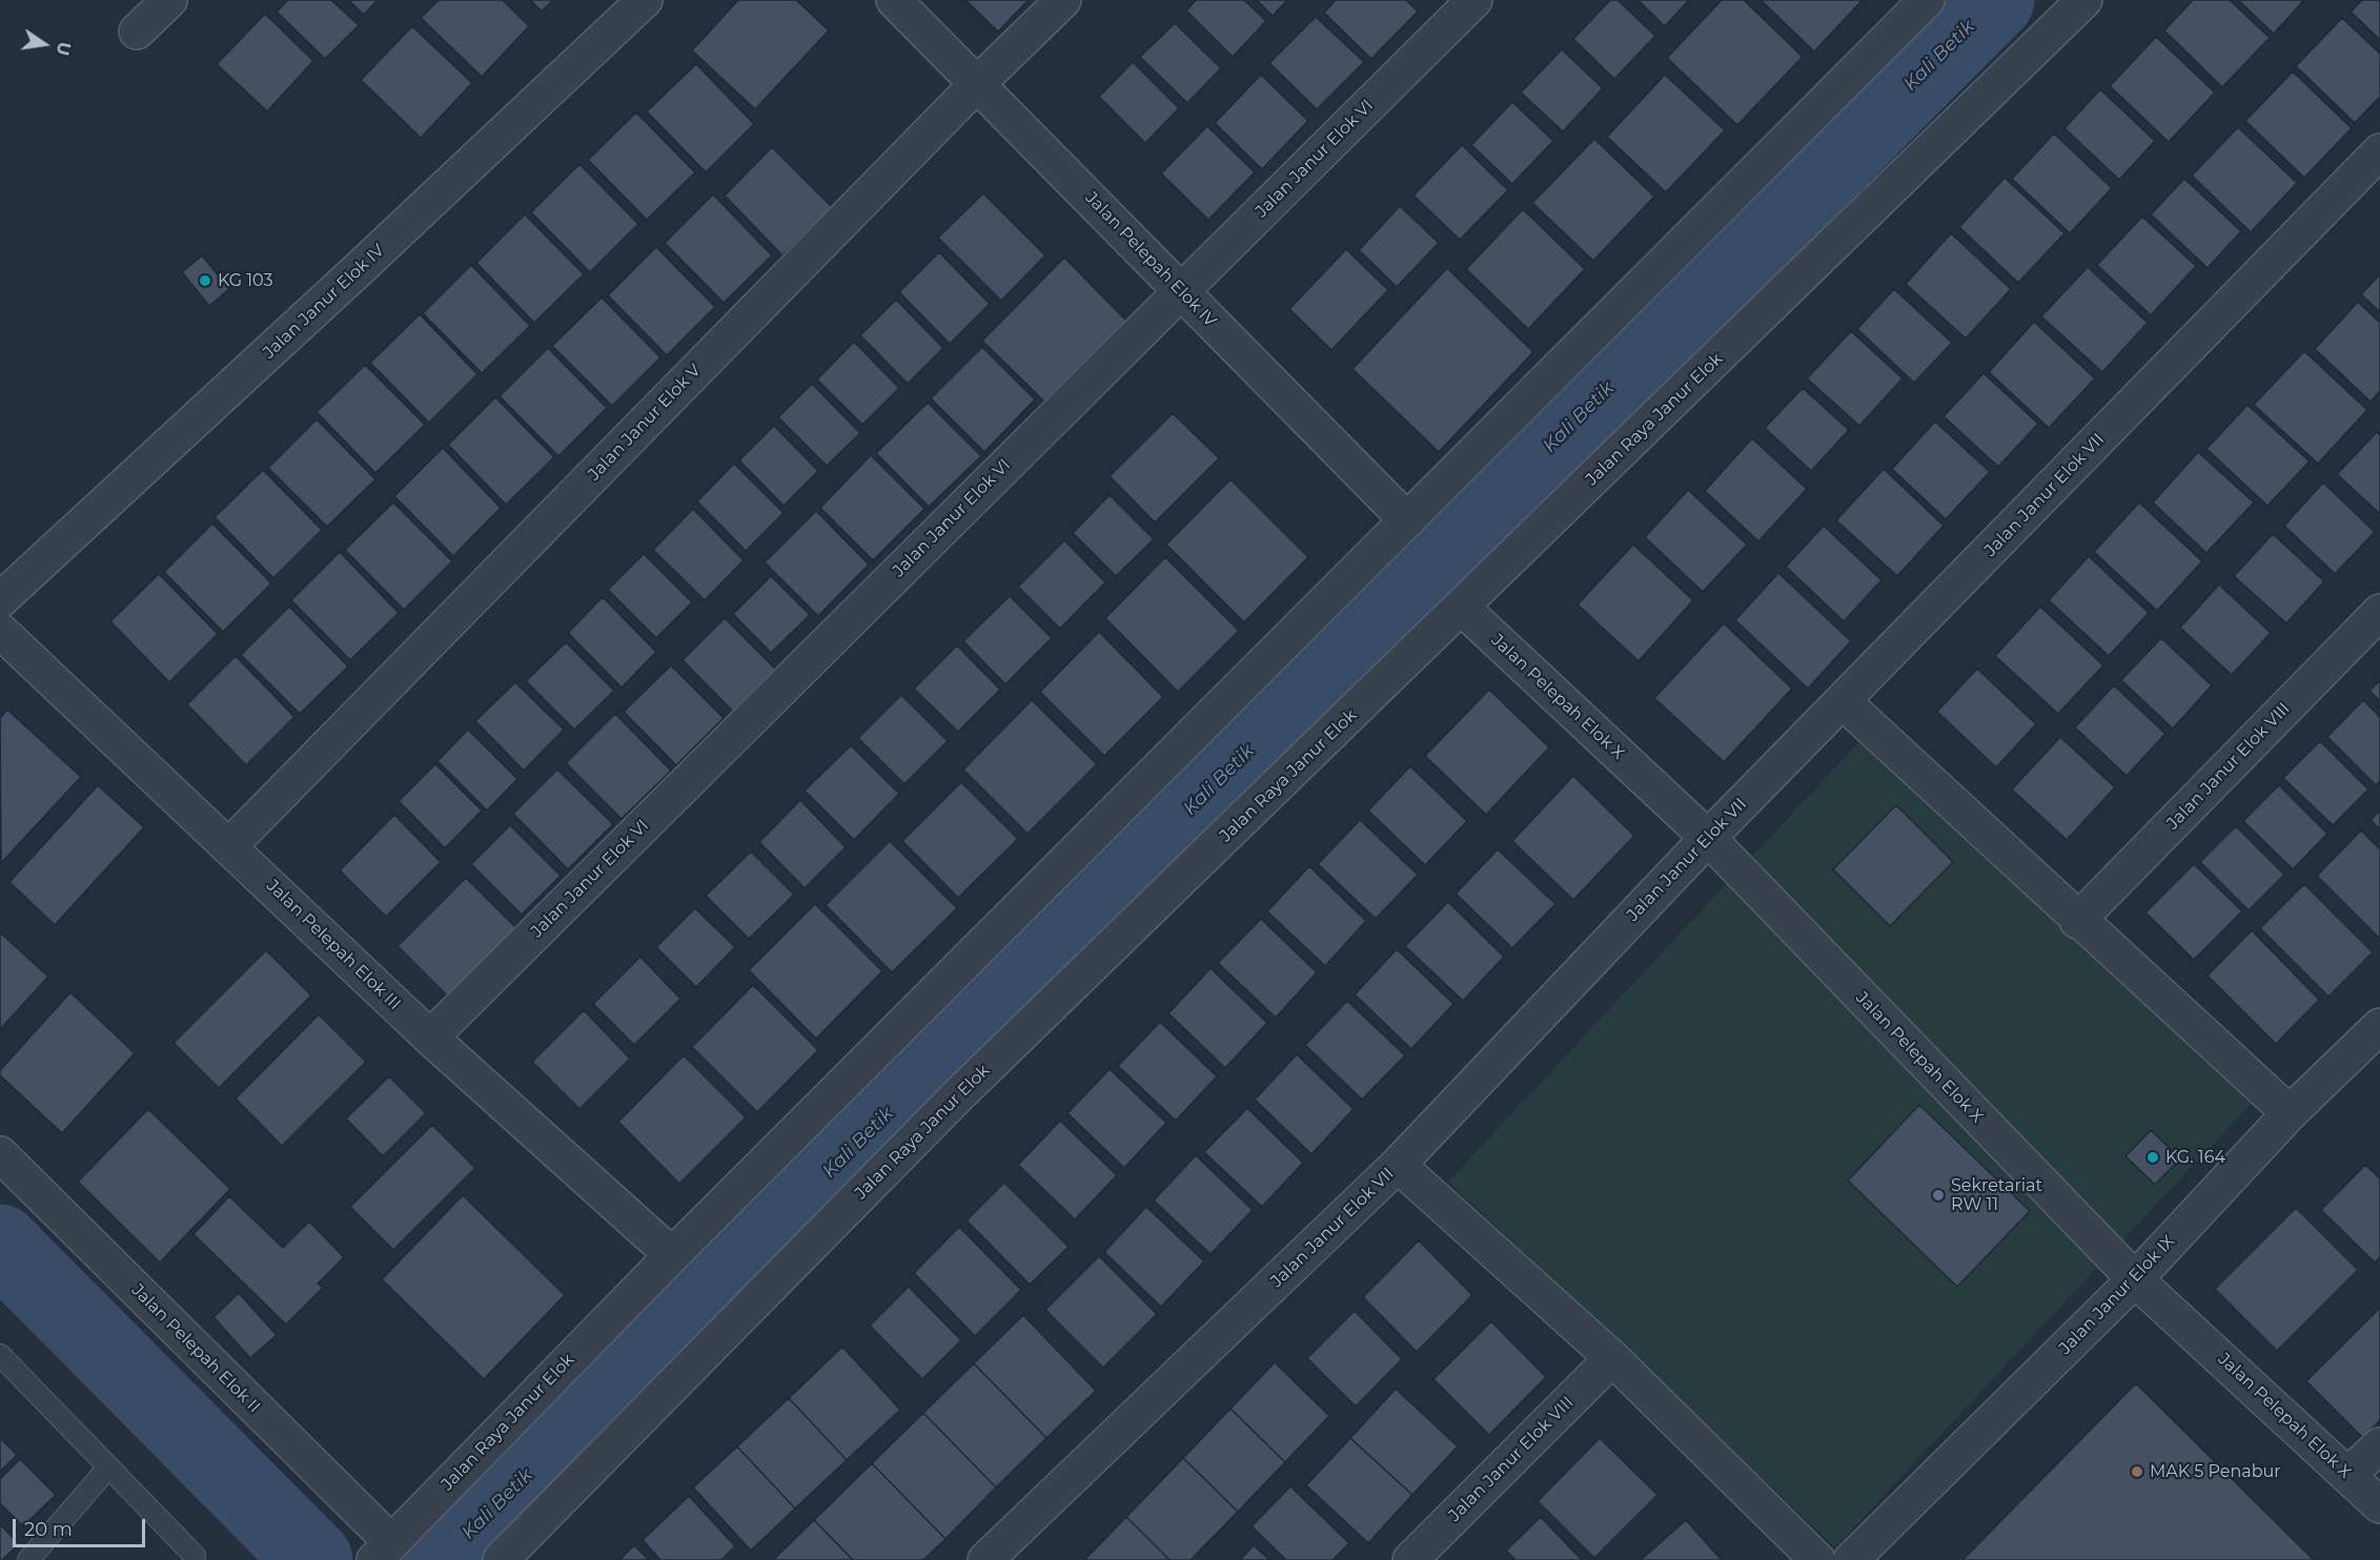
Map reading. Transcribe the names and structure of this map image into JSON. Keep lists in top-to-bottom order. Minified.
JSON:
{"streets":{"street":["Jalan Janur Elok VI","Jalan Pelepah Elok IV","Jalan Janur Elok IV","Jalan Raya Janur Elok","Jalan Janur Elok V","Jalan Janur Elok VII","Jalan Pelepah Elok X","Jalan Janur Elok VIII","Jalan Pelepah Elok III","Jalan Janur Elok IX","Jalan Pelepah Elok II"]},"crossings":[["Jalan Janur Elok VI","Jalan Pelepah Elok IV"],["Jalan Janur Elok VI","Jalan Pelepah Elok III"],["Jalan Pelepah Elok IV","Jalan Raya Janur Elok"],["Jalan Pelepah Elok IV","Jalan Janur Elok V"],["Jalan Raya Janur Elok","Jalan Pelepah Elok X"],["Jalan Raya Janur Elok","Jalan Pelepah Elok III"],["Jalan Raya Janur Elok","Jalan Pelepah Elok II"],["Jalan Janur Elok V","Jalan Pelepah Elok III"],["Jalan Janur Elok VII","Jalan Pelepah Elok X"],["Jalan Pelepah Elok X","Jalan Janur Elok IX"]],"water":["Kali Betik"],"places":["KG 103","KG. 164","Sekretariat RW 11","MAK 5 Penabur"],"scale_bar":"20 m","north":"right"}
